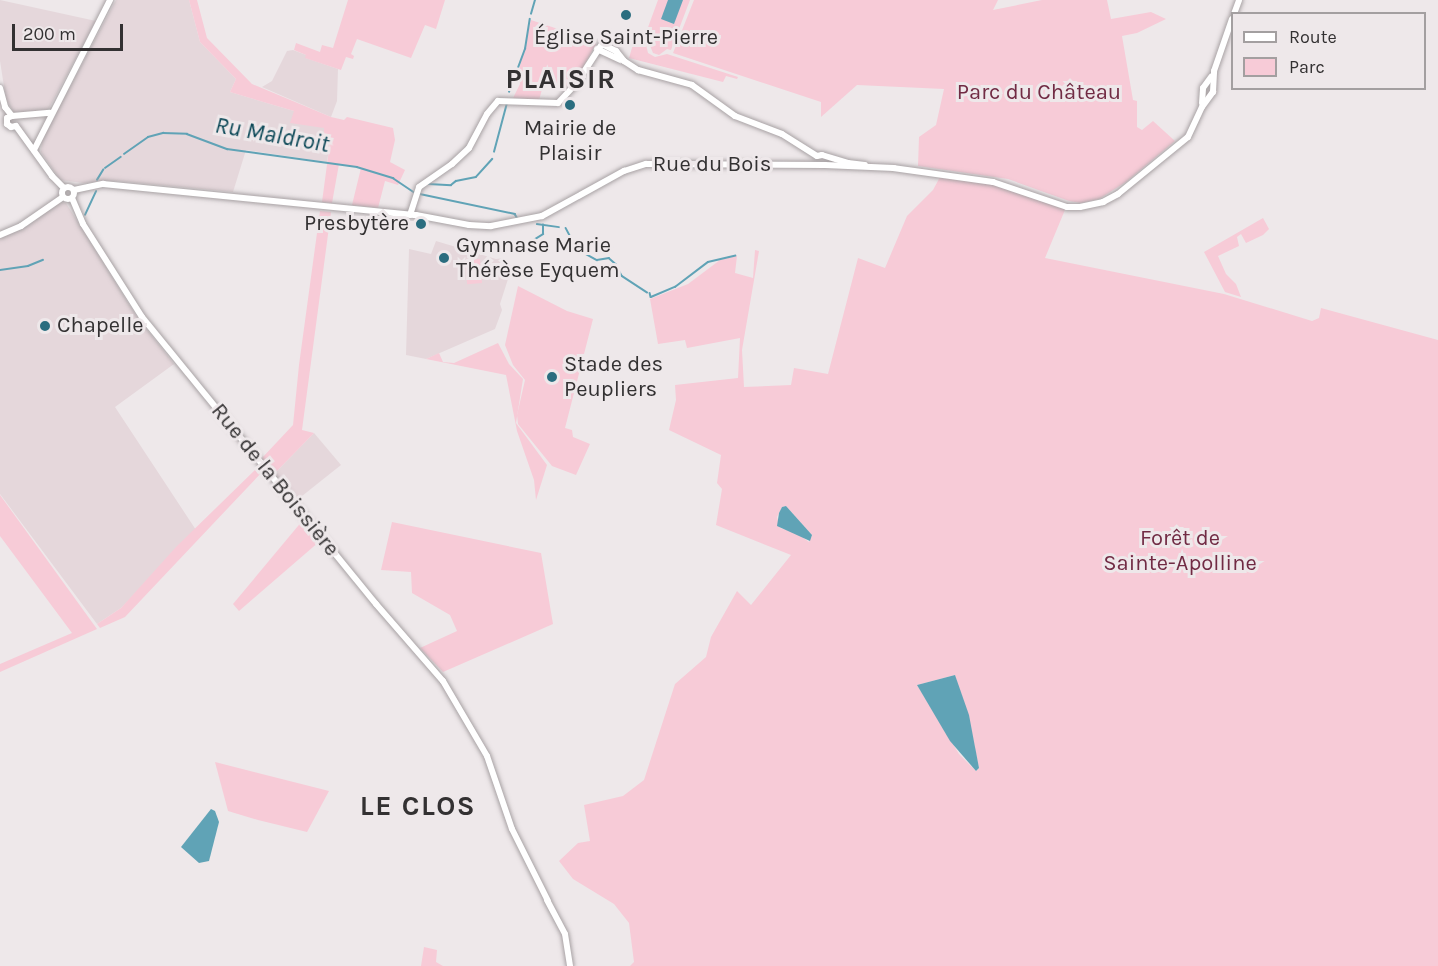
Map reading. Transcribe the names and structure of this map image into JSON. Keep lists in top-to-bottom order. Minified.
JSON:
{"streets":{"street":["Rue du Bois","Rue de la Boissière"]},"districts":["PLAISIR","LE CLOS"],"water":["Ru Maldroit"],"parks":["Parc du Château","Forêt de Sainte-Apolline"],"places":["Église Saint-Pierre","Mairie de Plaisir","Presbytère","Gymnase Marie Thérèse Eyquem","Chapelle","Stade des Peupliers"],"legend":["Route","Parc"],"scale_bar":"200 m"}
